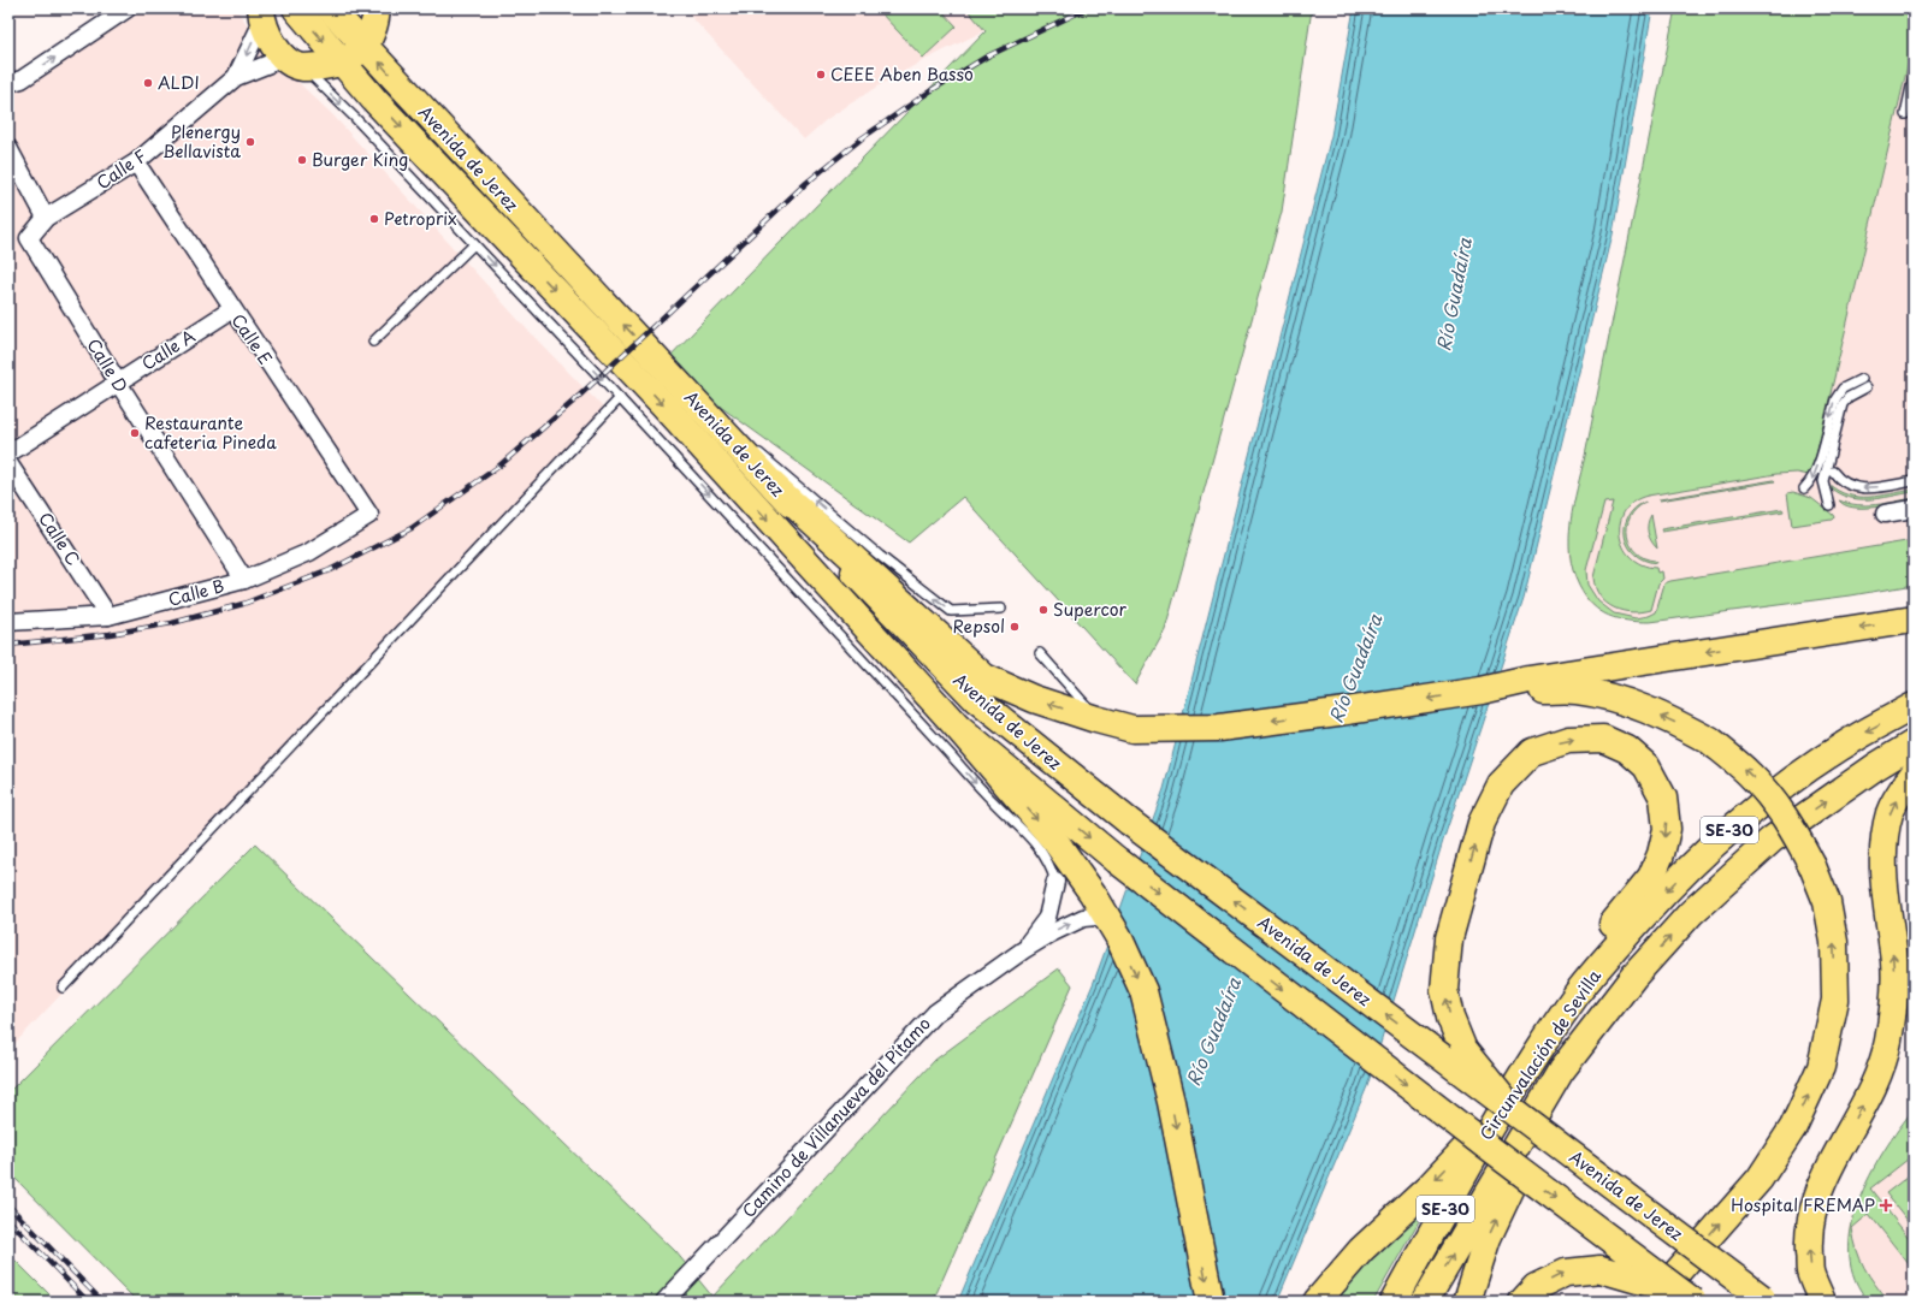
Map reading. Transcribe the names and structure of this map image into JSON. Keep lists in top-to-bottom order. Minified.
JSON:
{"streets":{"main road":["Avenida de Jerez","SE-30","Circunvalación de Sevilla"],"street":["Calle F","Calle E","Calle A","Calle D","Calle C","Calle B","Camino de Villanueva del Pítamo"]},"crossings":[["Avenida de Jerez","Circunvalación de Sevilla"],["Calle F","Calle E"],["Calle F","Calle D"],["Calle E","Calle A"],["Calle E","Calle B"],["Calle A","Calle D"],["Calle D","Calle B"],["Calle C","Calle B"]],"water":["Río Guadaíra"],"places":{"other":["CEEE Aben Basso","ALDI","Plenergy Bellavista","Burger King","Petroprix","Restaurante cafeteria Pineda","Supercor","Repsol"],"health":["Hospital FREMAP"]}}
